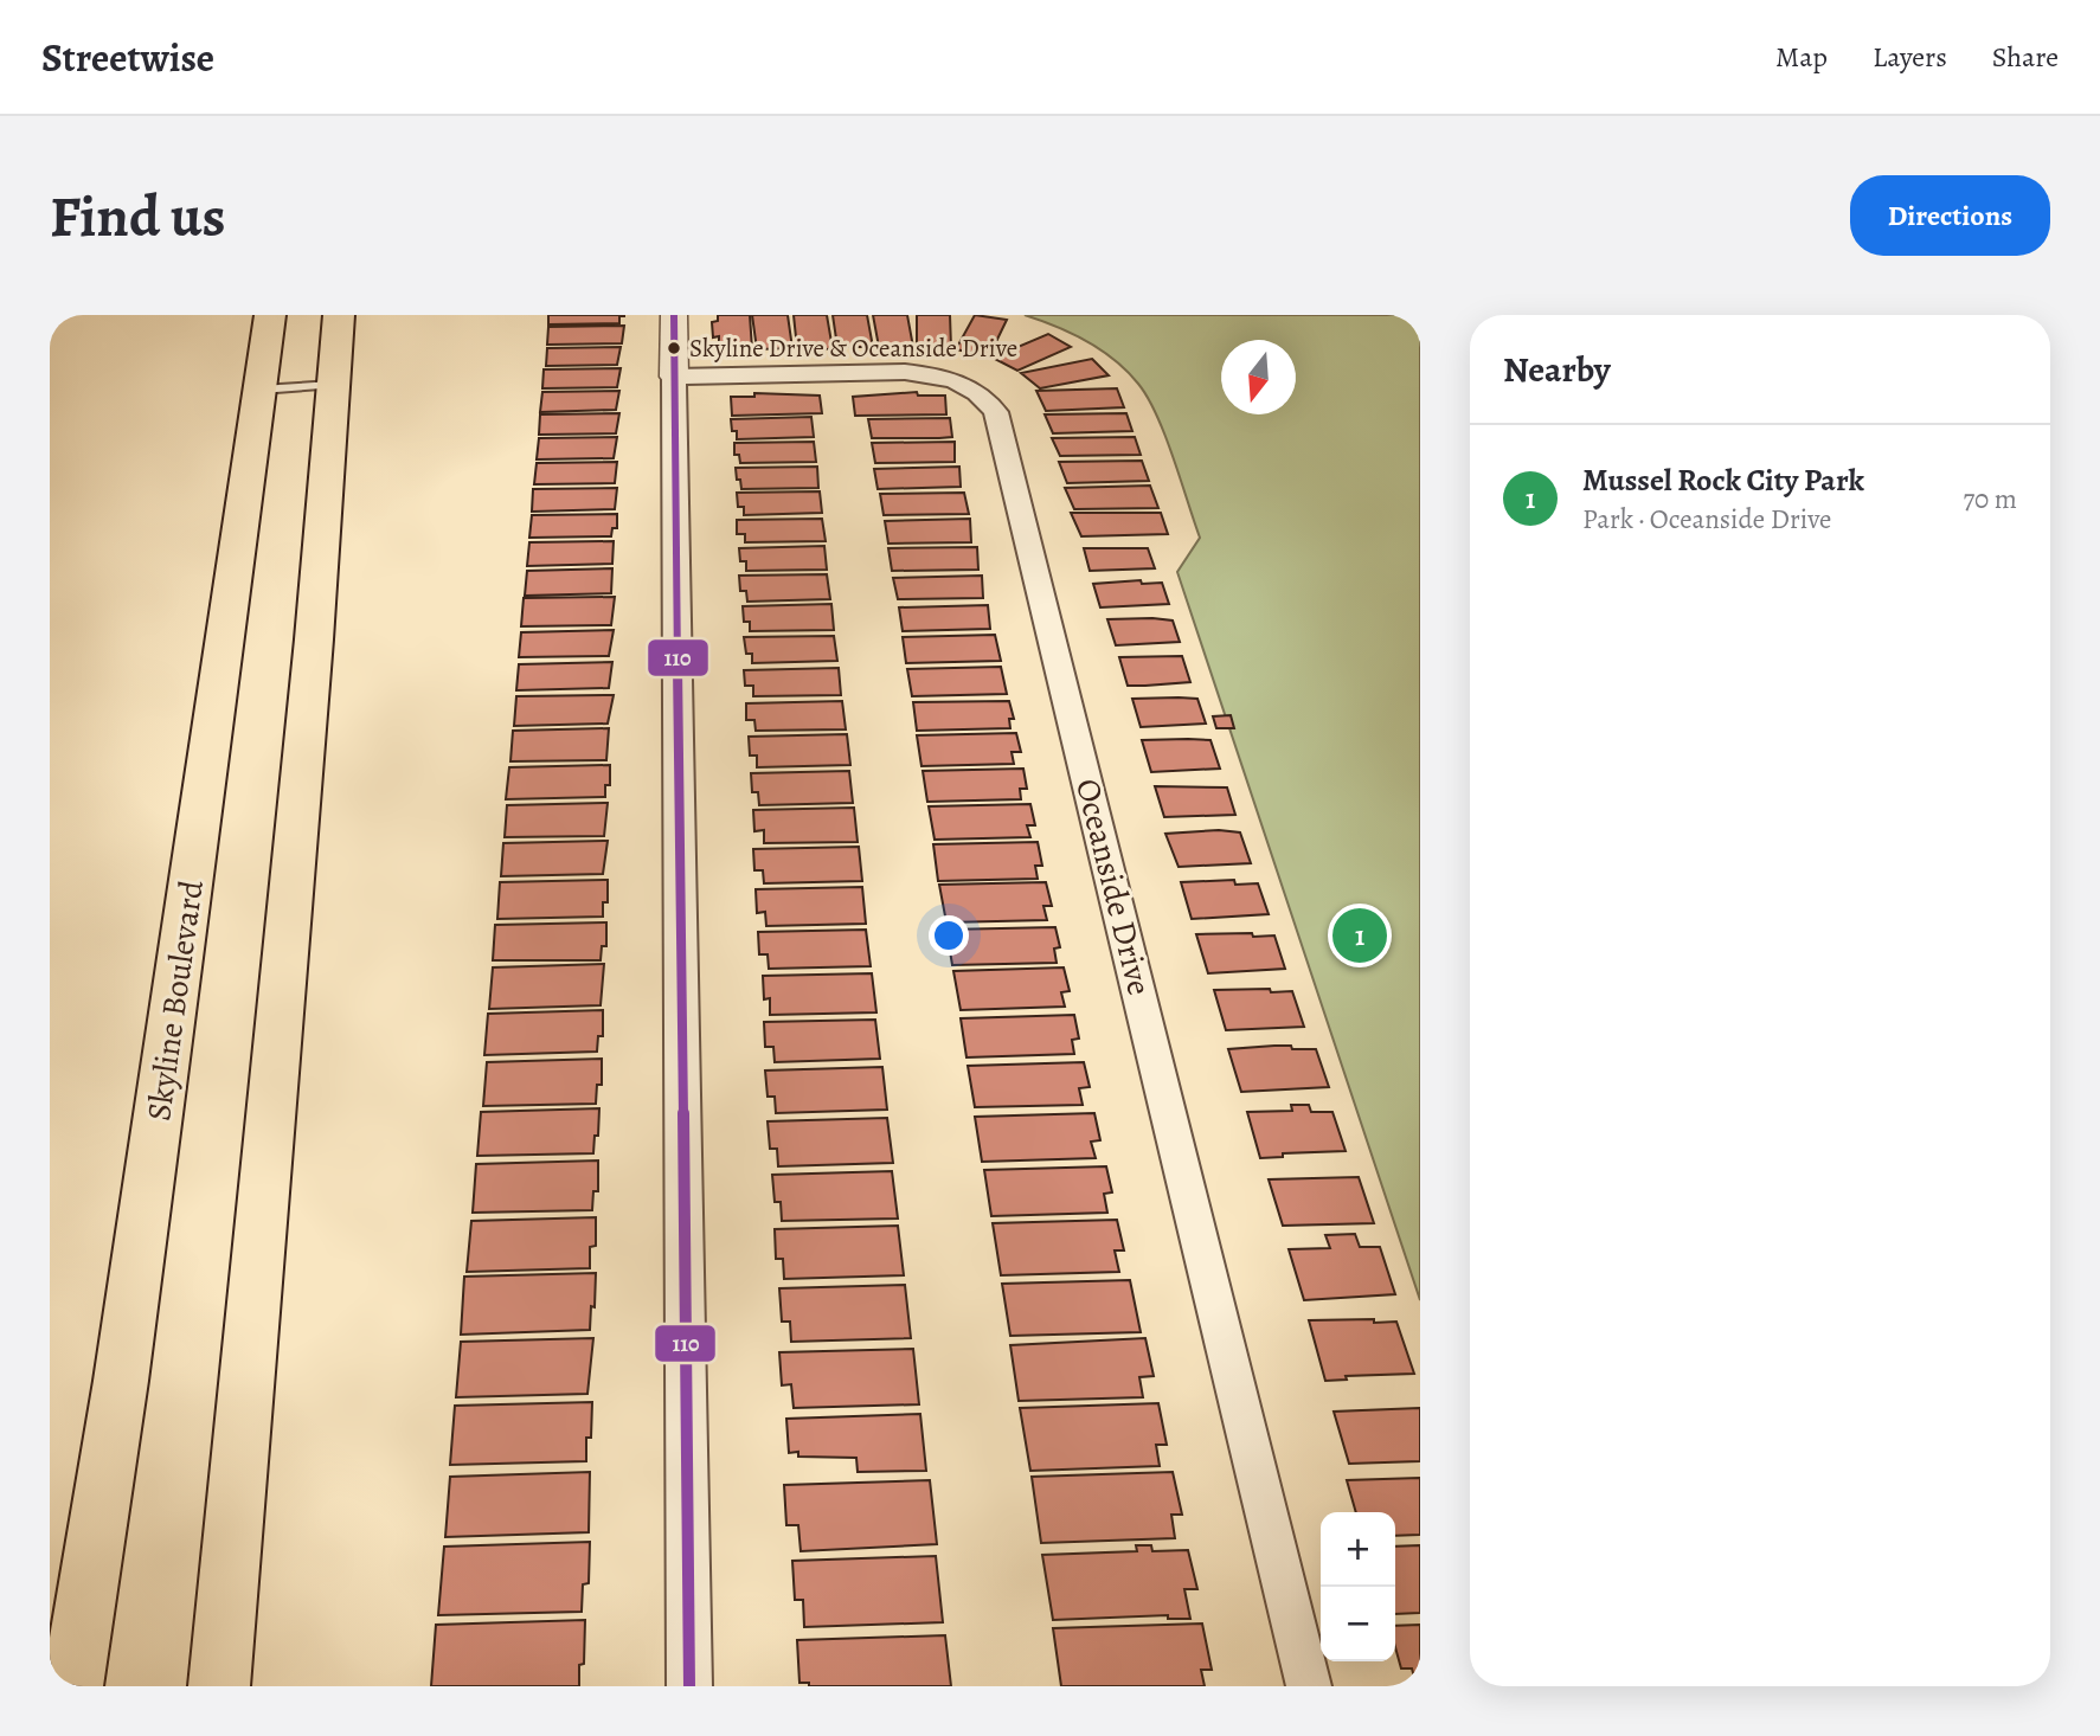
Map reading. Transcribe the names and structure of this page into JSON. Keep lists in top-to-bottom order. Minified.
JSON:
{"streets":{"main road":["Skyline Boulevard"],"street":["Oceanside Drive"]},"places":["Skyline Drive & Oceanside Drive"],"lines":["transit line 110"],"north":"bottom","page":{"header":"Streetwise","nav":["Map","Layers","Share"],"buttons":"Directions","title":"Find us","heading":"Nearby","list":[{"mark":"1","name":"Mussel Rock City Park","note":"Park · Oceanside Drive","value":"70 m"}],"pins":"1","map_buttons":["+","−"]}}
